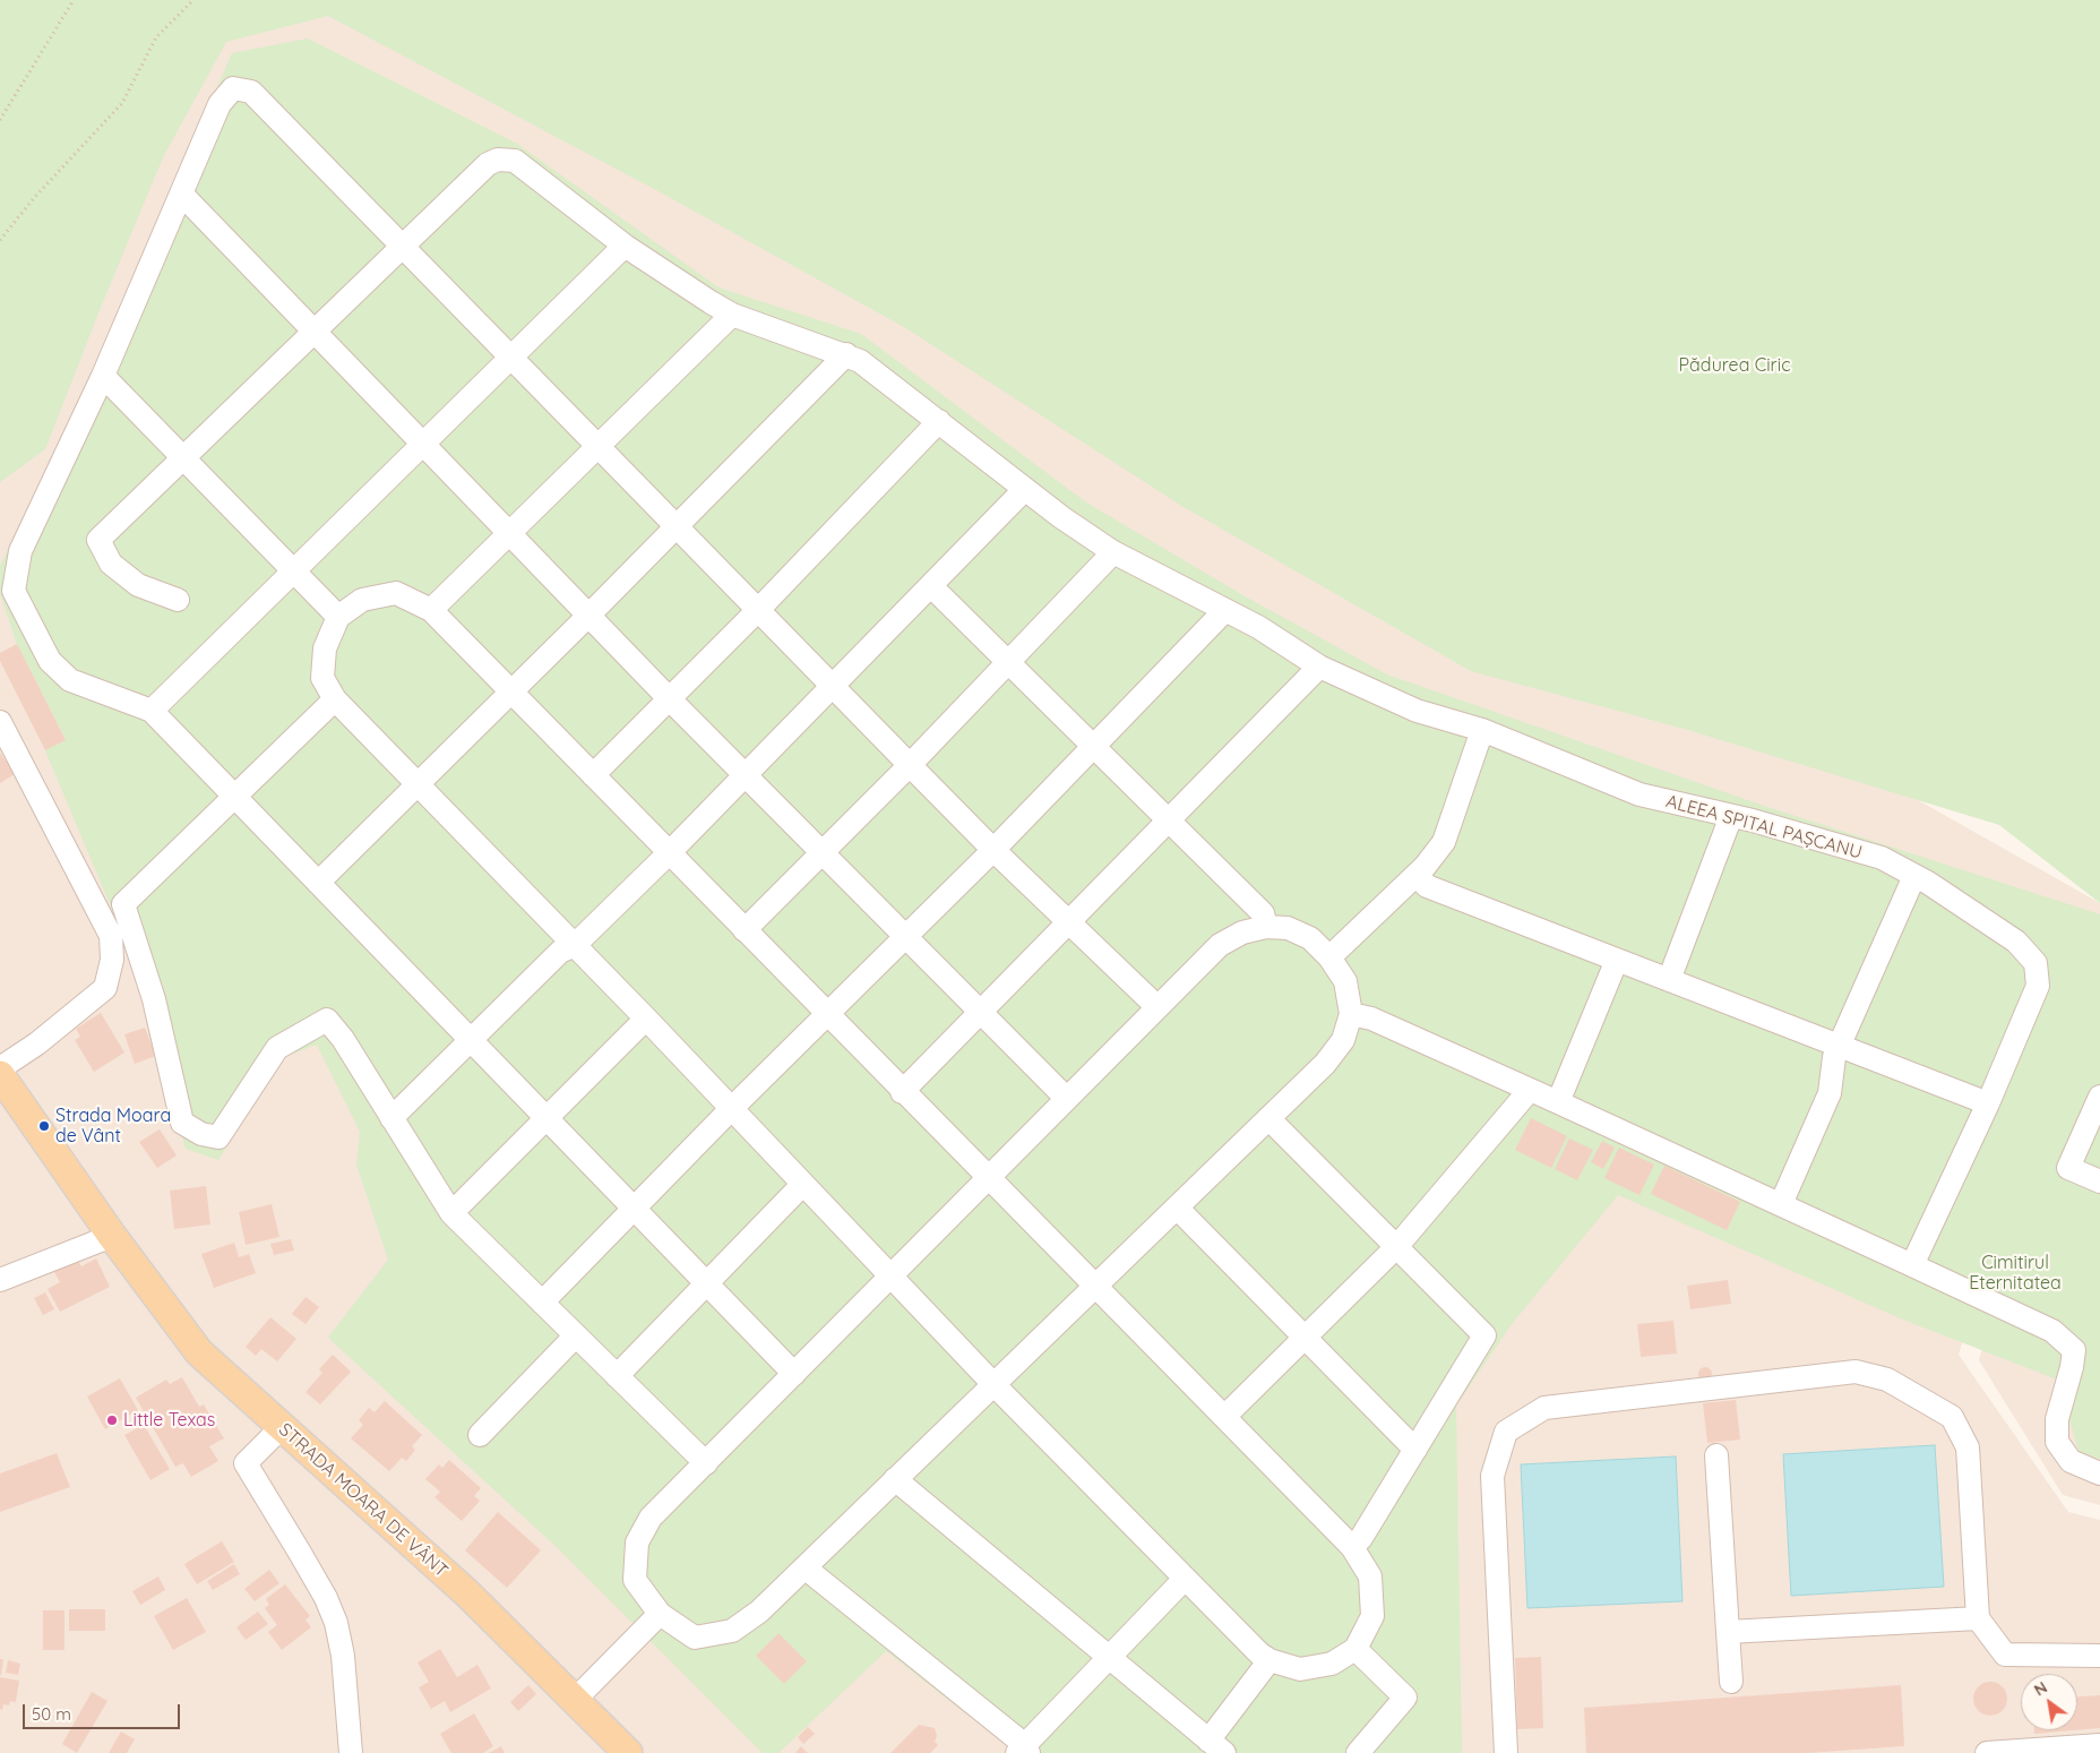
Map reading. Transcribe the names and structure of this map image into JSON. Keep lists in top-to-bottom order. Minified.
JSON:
{"streets":{"main road":["STRADA MOARA DE VÂNT"],"street":["ALEEA SPITAL PAȘCANU"]},"parks":["Pădurea Ciric","Cimitirul Eternitatea"],"places":["Strada Moara de Vânt","Little Texas"],"scale_bar":"50 m","north":"top left"}
